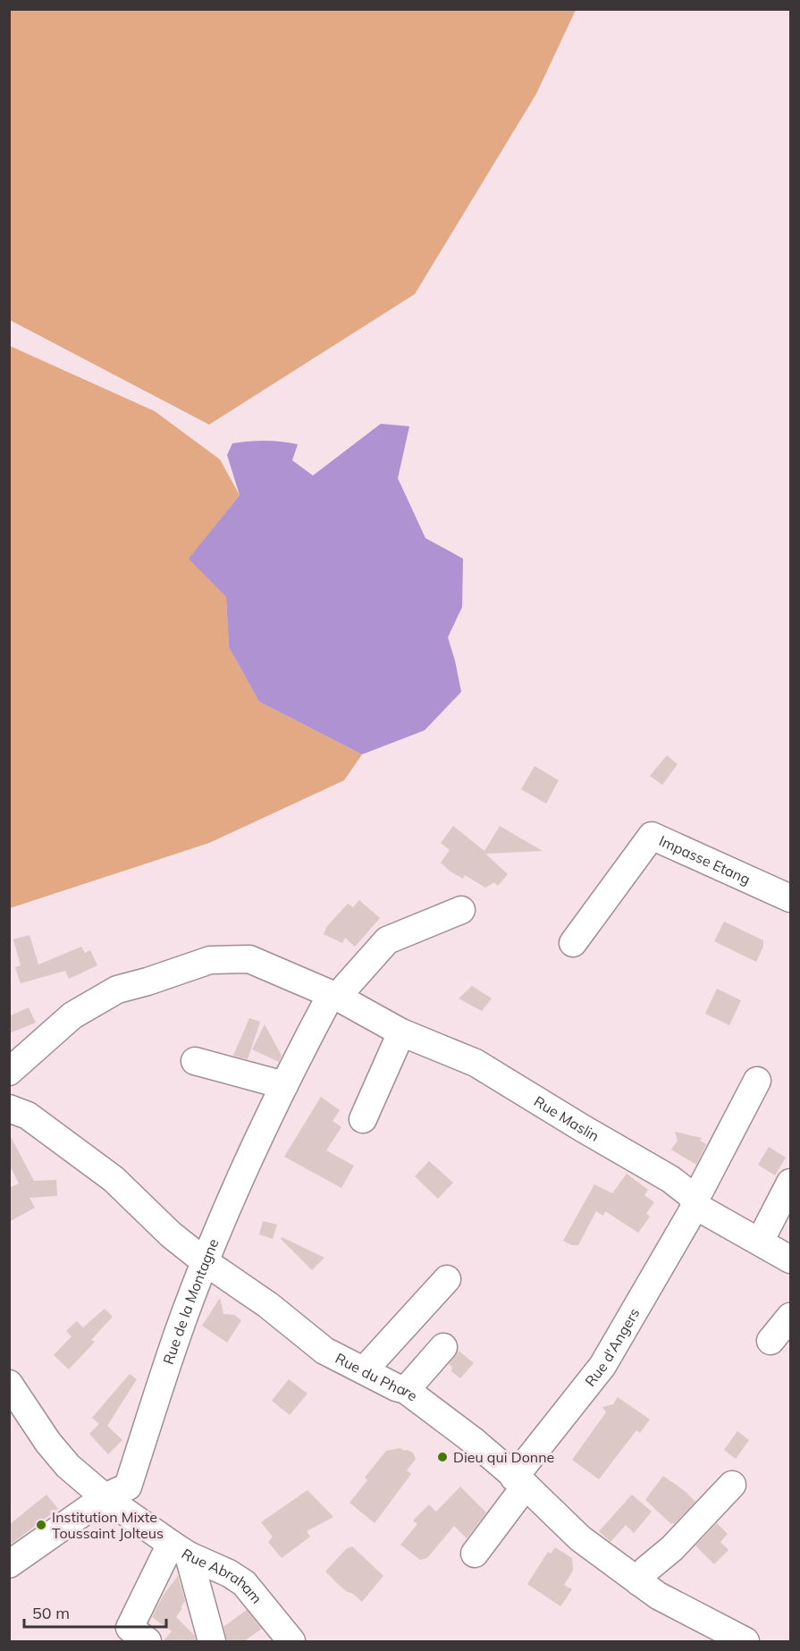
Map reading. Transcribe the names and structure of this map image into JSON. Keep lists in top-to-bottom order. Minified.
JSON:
{"streets":{"street":["Impasse Etang","Rue Maslin","Rue de la Montagne","Rue d'Angers","Rue du Phare","Rue Abraham"]},"crossings":[["Rue Maslin","Rue de la Montagne"],["Rue Maslin","Rue d'Angers"],["Rue de la Montagne","Rue du Phare"],["Rue de la Montagne","Rue Abraham"],["Rue d'Angers","Rue du Phare"]],"places":["Dieu qui Donne","Institution Mixte Toussaint Jolteus"],"scale_bar":"50 m"}
